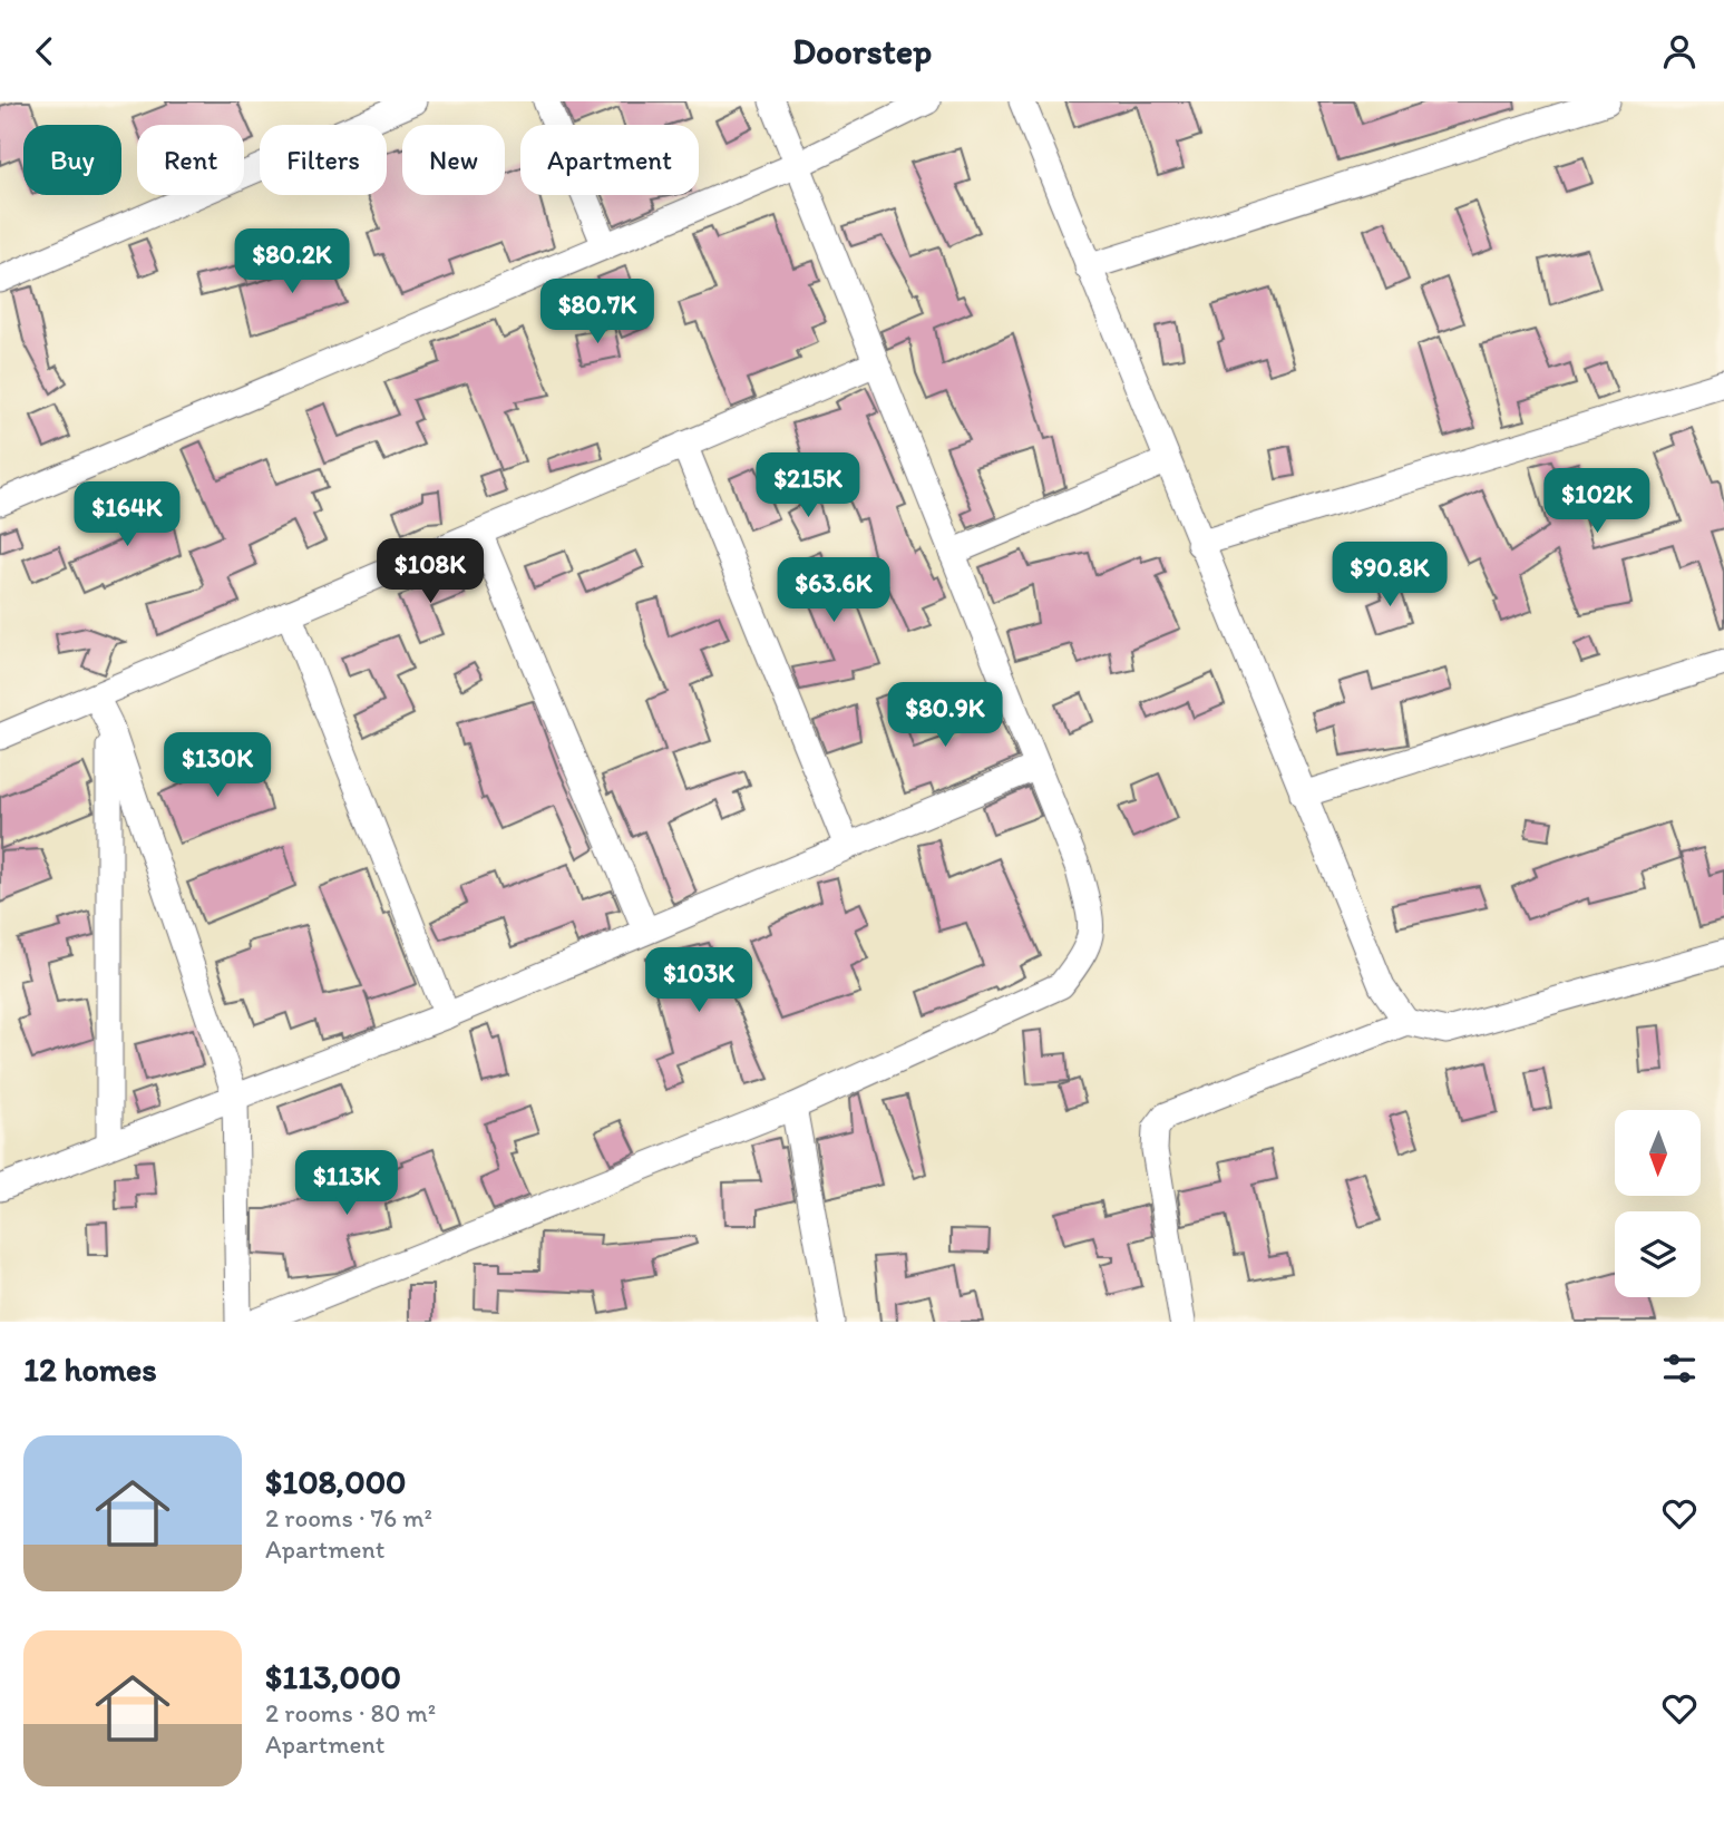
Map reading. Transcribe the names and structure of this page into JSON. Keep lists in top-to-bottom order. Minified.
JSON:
{"north":"bottom","page":{"header":"Doorstep","chip":["Buy","Rent","Filters","New","Apartment"],"price":["$80.2K","$80.7K","$215K","$102K","$164K","$108K","$90.8K","$63.6K","$80.9K","$130K","$103K","$113K"],"heading":"12 homes","list":[{"name":"$108,000","note":"2 rooms · 76 m² · Apartment"},{"name":"$113,000","note":"2 rooms · 80 m² · Apartment"}]}}
